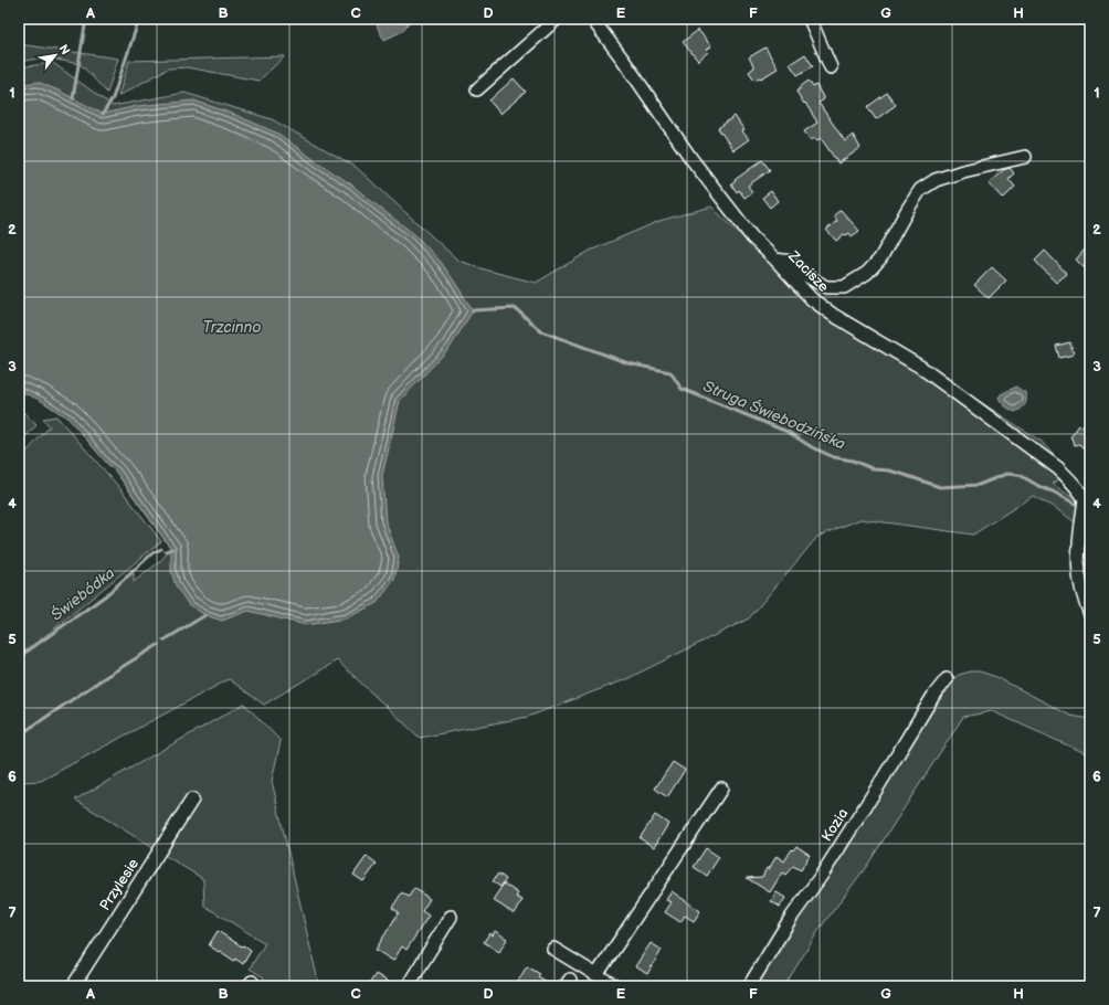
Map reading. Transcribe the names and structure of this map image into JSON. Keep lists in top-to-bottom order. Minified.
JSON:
{"streets":{"street":["Zacisze","Kozia","Przylesie"]},"water":["Trzcinno","Struga Świebodzińska","Świebódka"],"north":"top right","grid":{"columns":["A","B","C","D","E","F","G","H"],"rows":["1","2","3","4","5","6","7"]}}
